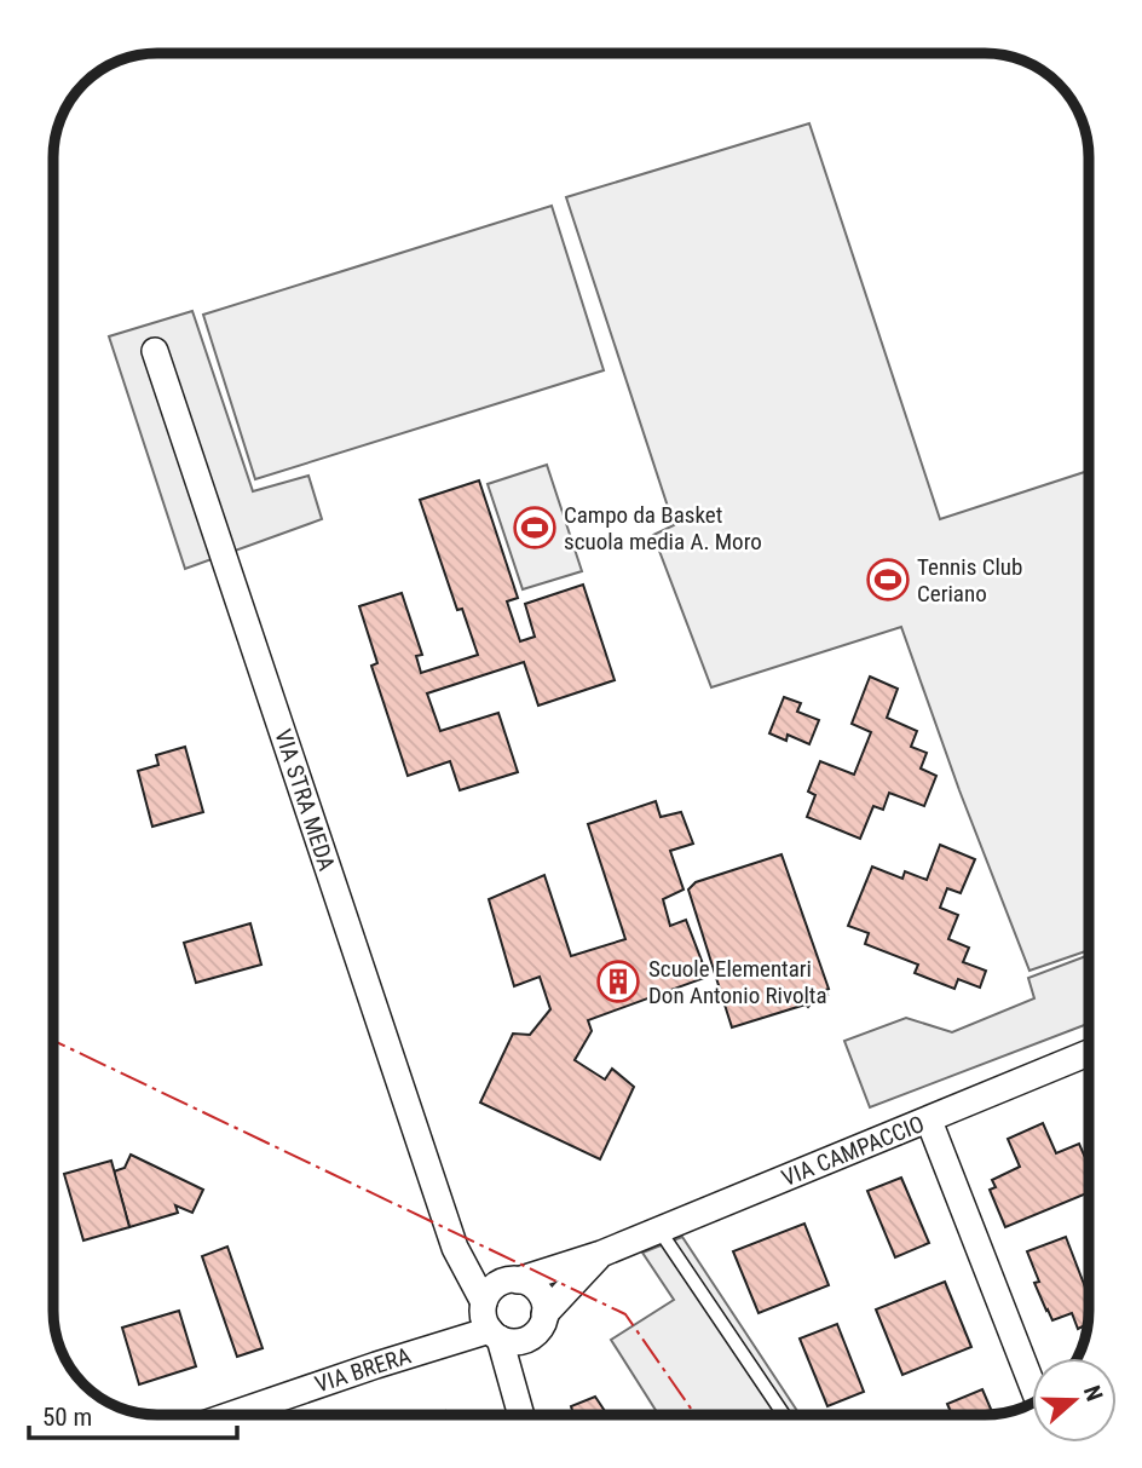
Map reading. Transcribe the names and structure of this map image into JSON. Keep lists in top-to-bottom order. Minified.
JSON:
{"streets":{"street":["VIA STRA MEDA","VIA CAMPACCIO","VIA BRERA"]},"crossings":[["VIA STRA MEDA","VIA CAMPACCIO"],["VIA STRA MEDA","VIA BRERA"],["VIA CAMPACCIO","VIA BRERA"]],"places":{"sports":["Campo da Basket scuola media A. Moro","Tennis Club Ceriano"],"building":["Scuole Elementari Don Antonio Rivolta"]},"scale_bar":"50 m","north":"right"}
